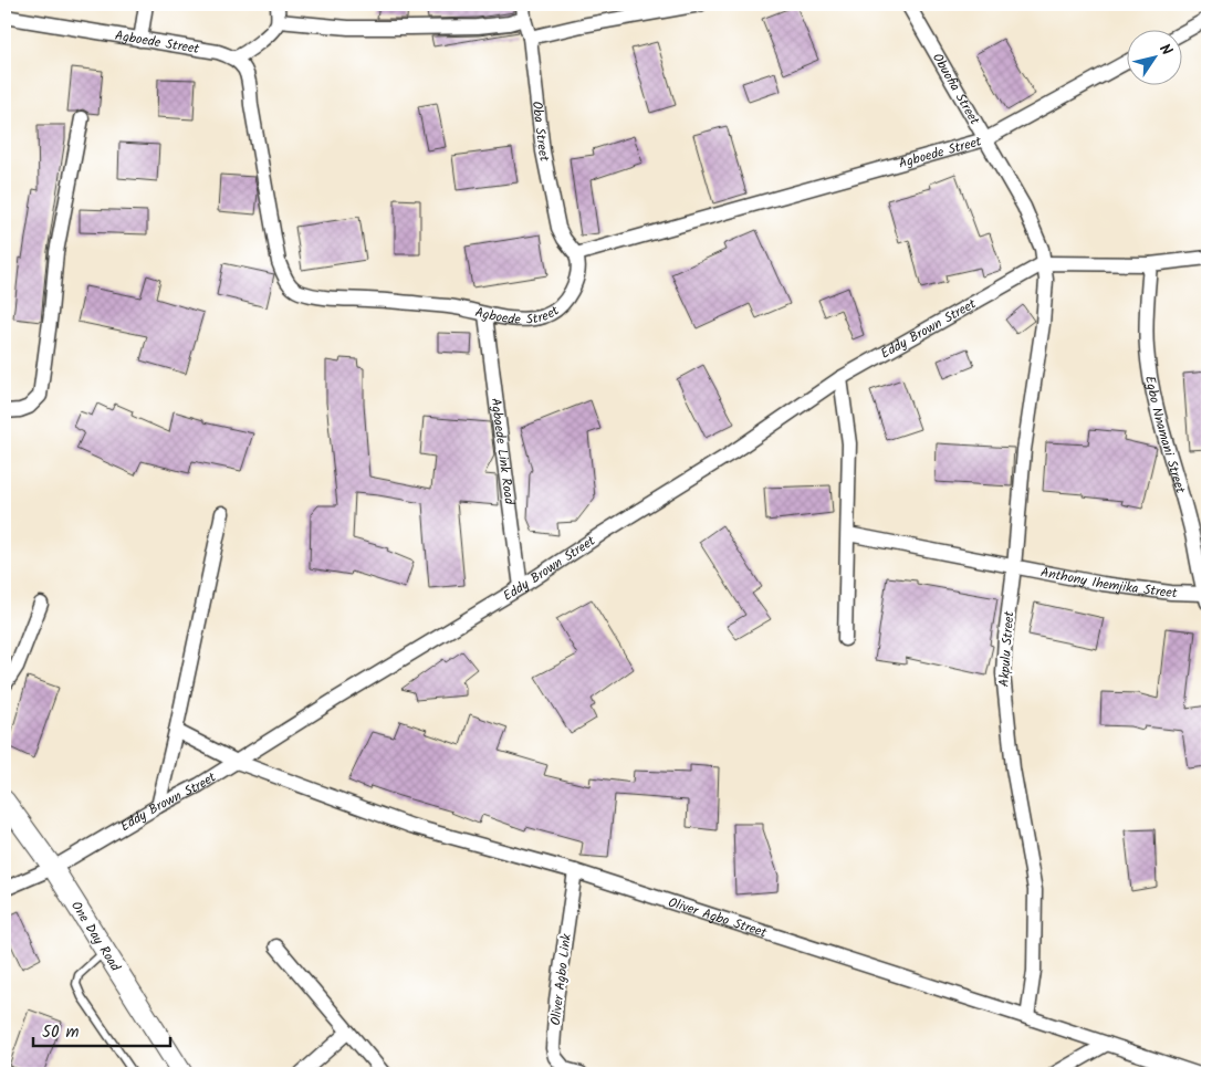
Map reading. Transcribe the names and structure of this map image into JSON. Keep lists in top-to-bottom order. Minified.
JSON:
{"streets":{"main road":["One Day Road"],"street":["Agboede Street","Obuofia Street","Oba Street","Eddy Brown Street","Egbo Nnamani Street","Agbaede Link Road","Anthony Ihemjika Street","Akpulu Street","Oliver Agbo Street","Oliver Agbo Link"]},"crossings":[["Agboede Street","Obuofia Street"],["Agboede Street","Oba Street"],["Agboede Street","Agbaede Link Road"],["Obuofia Street","Eddy Brown Street"],["Obuofia Street","Akpulu Street"],["Eddy Brown Street","Agbaede Link Road"],["Eddy Brown Street","Akpulu Street"],["Eddy Brown Street","Oliver Agbo Street"],["Eddy Brown Street","One Day Road"],["Egbo Nnamani Street","Anthony Ihemjika Street"],["Anthony Ihemjika Street","Akpulu Street"],["Akpulu Street","Oliver Agbo Street"],["Oliver Agbo Street","Oliver Agbo Link"]],"scale_bar":"50 m","north":"top right"}
